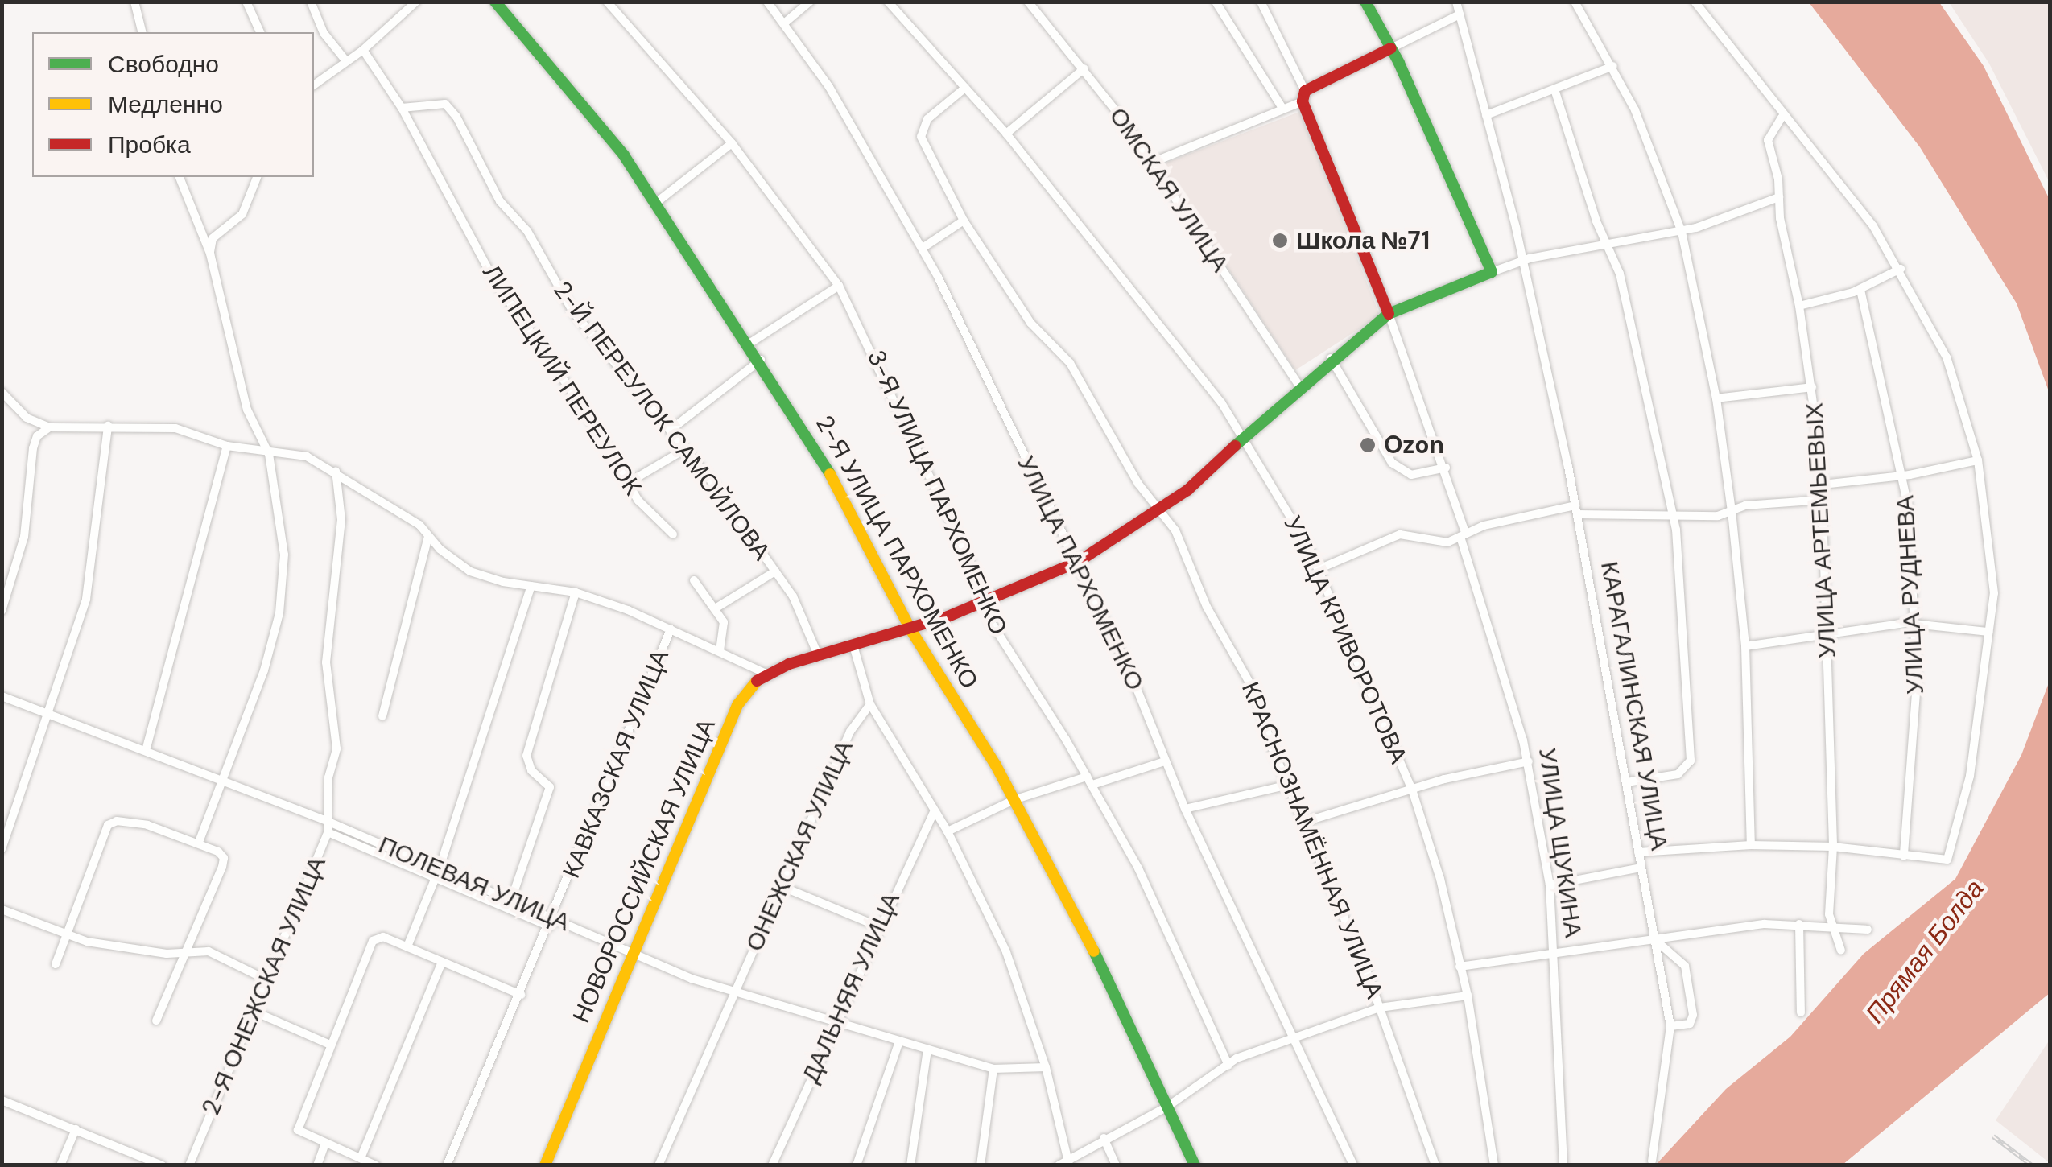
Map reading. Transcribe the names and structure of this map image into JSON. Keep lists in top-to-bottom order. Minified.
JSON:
{"streets":{"street":["ОМСКАЯ УЛИЦА","ЛИПЕЦКИЙ ПЕРЕУЛОК","2-Й ПЕРЕУЛОК САМОЙЛОВА","3-Я УЛИЦА ПАРХОМЕНКО","УЛИЦА АРТЕМЬЕВЫХ","2-Я УЛИЦА ПАРХОМЕНКО","УЛИЦА ПАРХОМЕНКО","УЛИЦА РУДНЕВА","УЛИЦА КРИВОРОТОВА","КАРАГАЛИНСКАЯ УЛИЦА","КАВКАЗСКАЯ УЛИЦА","КРАСНОЗНАМЁННАЯ УЛИЦА","УЛИЦА ЩУКИНА","ОНЕЖСКАЯ УЛИЦА","НОВОРОССИЙСКАЯ УЛИЦА","ПОЛЕВАЯ УЛИЦА","2-Я ОНЕЖСКАЯ УЛИЦА","ДАЛЬНЯЯ УЛИЦА"]},"crossings":[["ЛИПЕЦКИЙ ПЕРЕУЛОК","2-Й ПЕРЕУЛОК САМОЙЛОВА"],["УЛИЦА КРИВОРОТОВА","КРАСНОЗНАМЁННАЯ УЛИЦА"],["КАВКАЗСКАЯ УЛИЦА","ПОЛЕВАЯ УЛИЦА"],["ОНЕЖСКАЯ УЛИЦА","ПОЛЕВАЯ УЛИЦА"],["НОВОРОССИЙСКАЯ УЛИЦА","ПОЛЕВАЯ УЛИЦА"],["ПОЛЕВАЯ УЛИЦА","2-Я ОНЕЖСКАЯ УЛИЦА"],["ПОЛЕВАЯ УЛИЦА","ДАЛЬНЯЯ УЛИЦА"]],"water":["Прямая Болда"],"places":["Школа №71","Ozon"],"legend":["Свободно","Медленно","Пробка"]}
